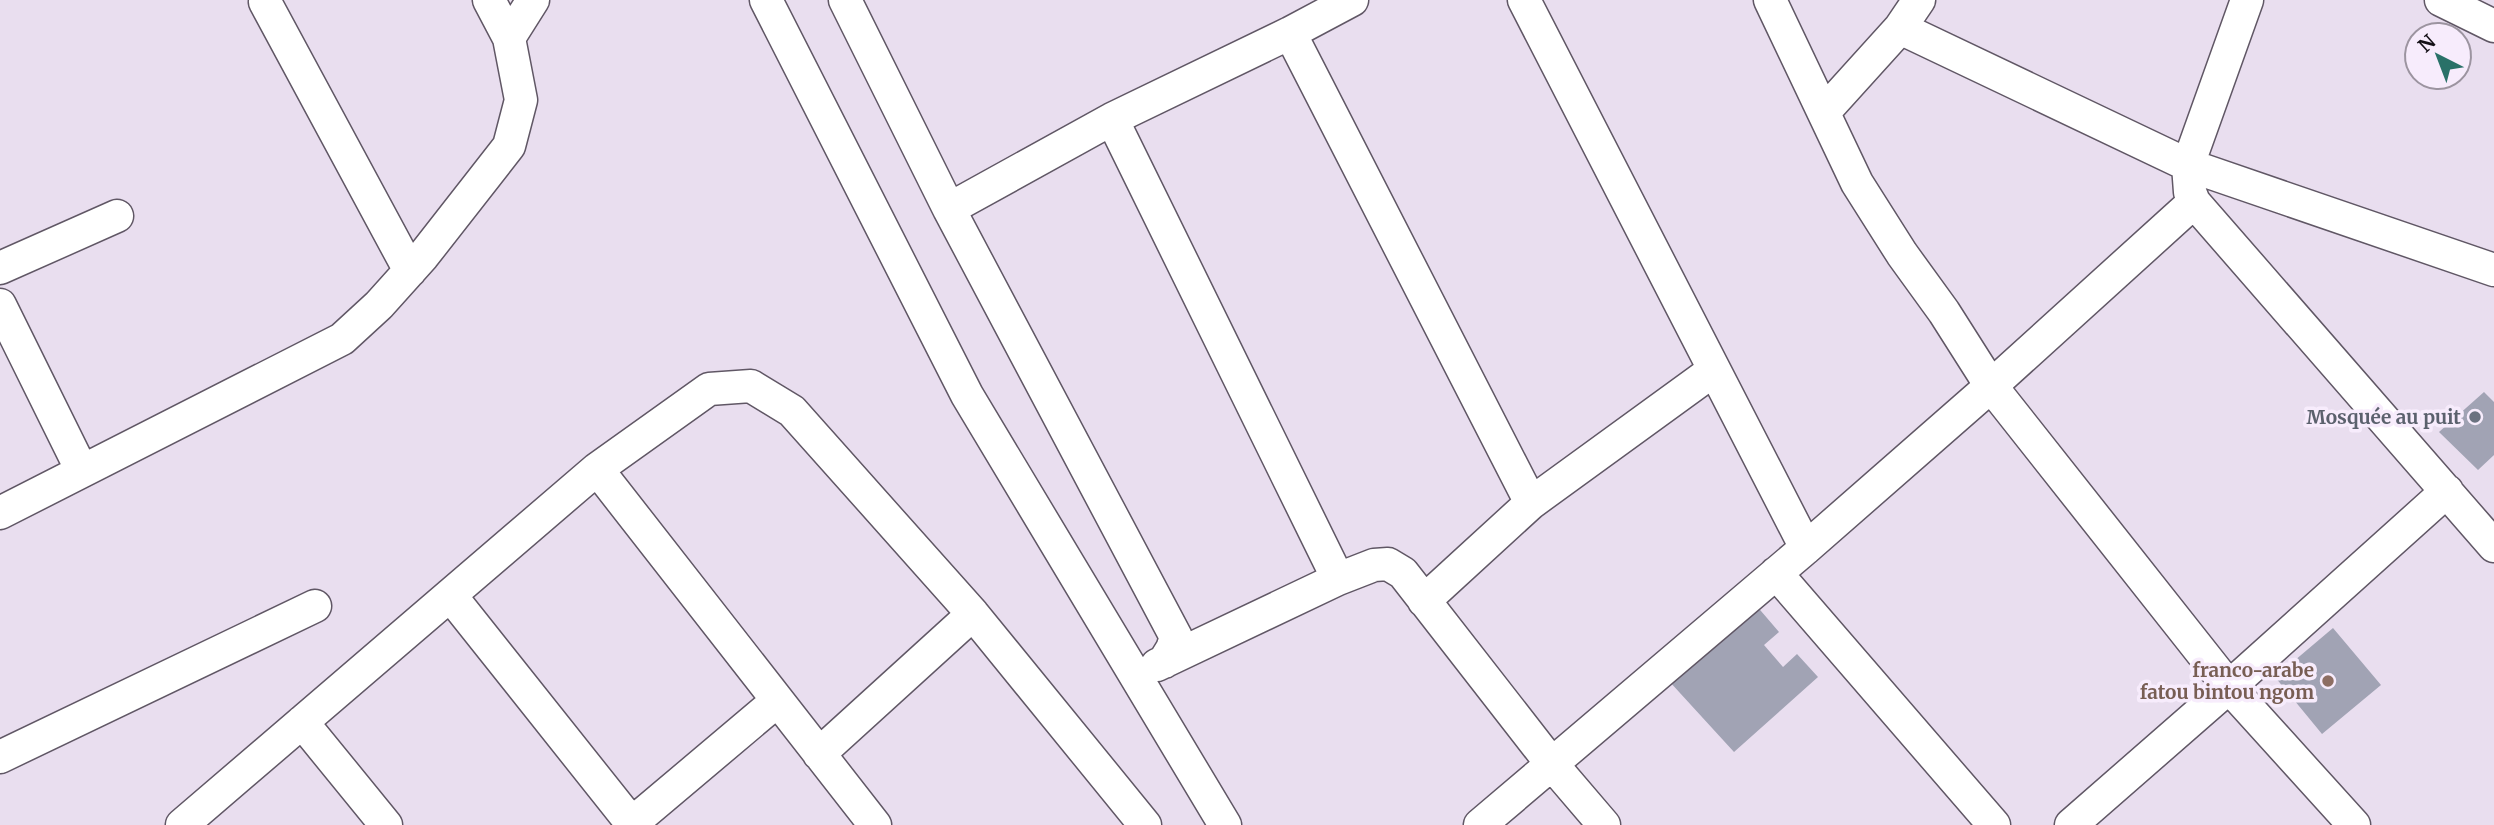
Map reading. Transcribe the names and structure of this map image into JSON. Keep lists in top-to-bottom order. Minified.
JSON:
{"places":["Mosquée au puit","franco-arabe fatou bintou ngom"],"north":"top left"}
